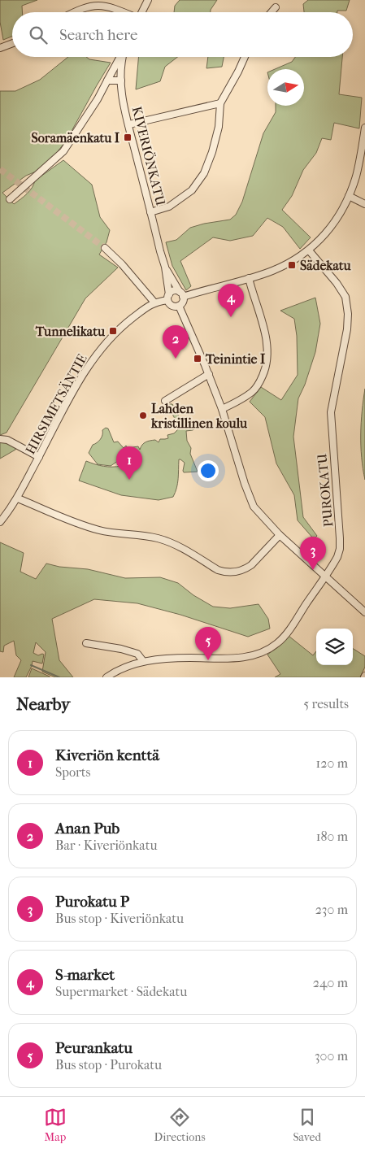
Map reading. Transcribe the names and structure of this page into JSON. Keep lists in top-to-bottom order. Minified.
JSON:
{"streets":{"street":["KIVERIÖNKATU","HIRSIMETSÄNTIE","PUROKATU"]},"crossings":[["KIVERIÖNKATU","HIRSIMETSÄNTIE"]],"places":{"transit":["Soramäenkatu I","Sädekatu","Tunnelikatu","Teinintie I"],"other":["Lahden kristillinen koulu"]},"north":"right","page":{"search":"Search here","pins":["4","2","1","3","5"],"heading":["Nearby","5 results"],"list":[{"mark":"1","name":"Kiveriön kenttä","note":"Sports","value":"120 m"},{"mark":"2","name":"Anan Pub","note":"Bar · Kiveriönkatu","value":"180 m"},{"mark":"3","name":"Purokatu P","note":"Bus stop · Kiveriönkatu","value":"230 m"},{"mark":"4","name":"S-market","note":"Supermarket · Sädekatu","value":"240 m"},{"mark":"5","name":"Peurankatu","note":"Bus stop · Purokatu","value":"300 m"}],"nav":["Map","Directions","Saved"]}}
